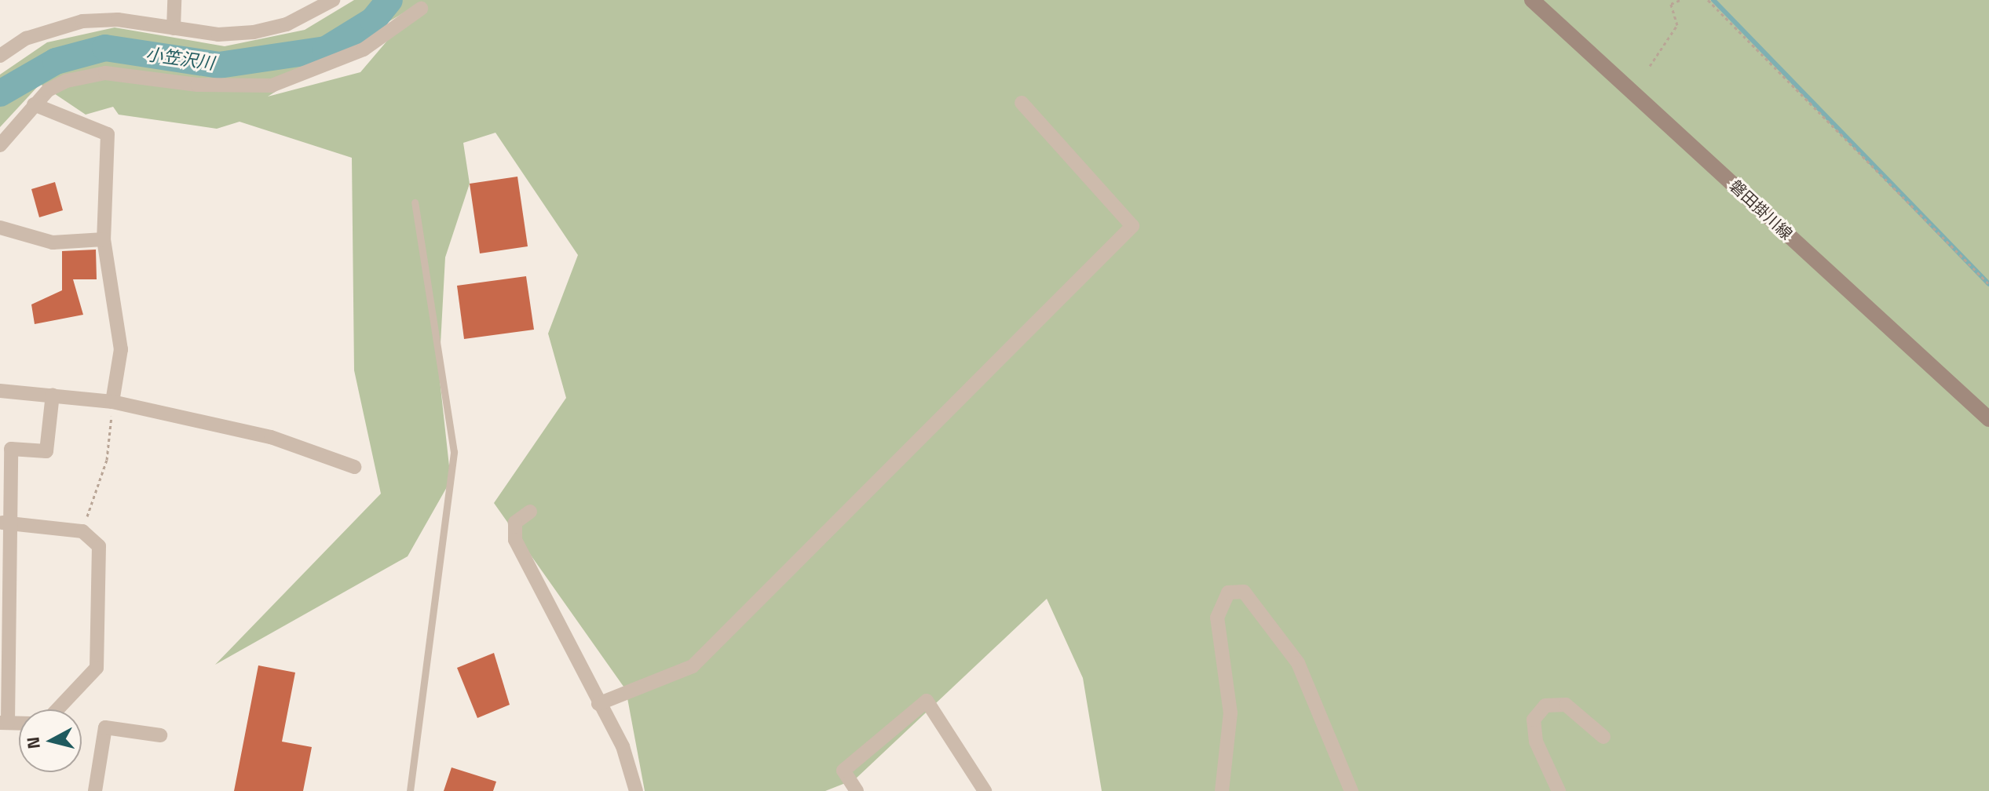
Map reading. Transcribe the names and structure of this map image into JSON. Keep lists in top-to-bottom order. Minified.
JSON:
{"streets":{"main road":["磐田掛川線"]},"water":["小笠沢川"],"north":"left"}
